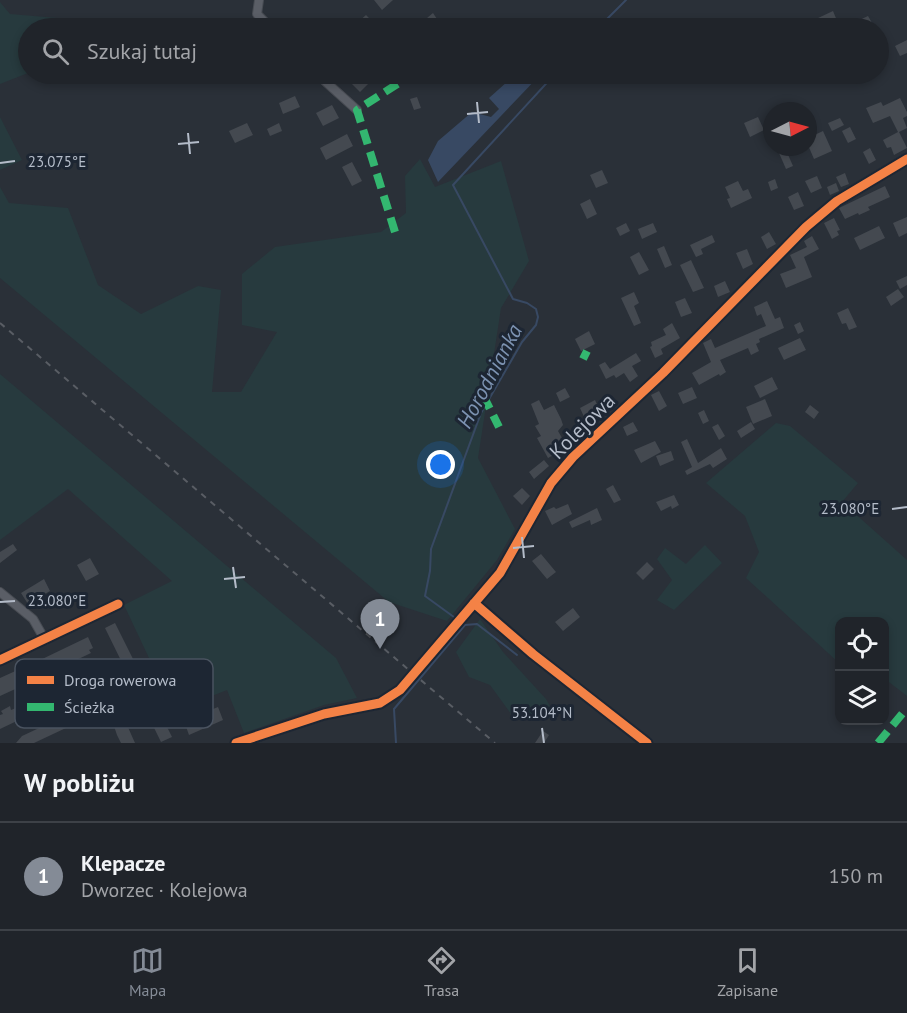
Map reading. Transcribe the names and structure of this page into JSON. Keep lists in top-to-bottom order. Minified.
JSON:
{"streets":{"street":["Kolejowa"]},"water":["Horodnianka"],"legend":["Droga rowerowa","Ścieżka"],"north":"right","page":{"search":"Szukaj tutaj","pins":"1","heading":"W pobliżu","list":[{"mark":"1","name":"Klepacze","note":"Dworzec · Kolejowa","value":"150 m"}],"nav":["Mapa","Trasa","Zapisane"]},"coordinates":["23.075°E","23.080°E","53.104°N"]}
